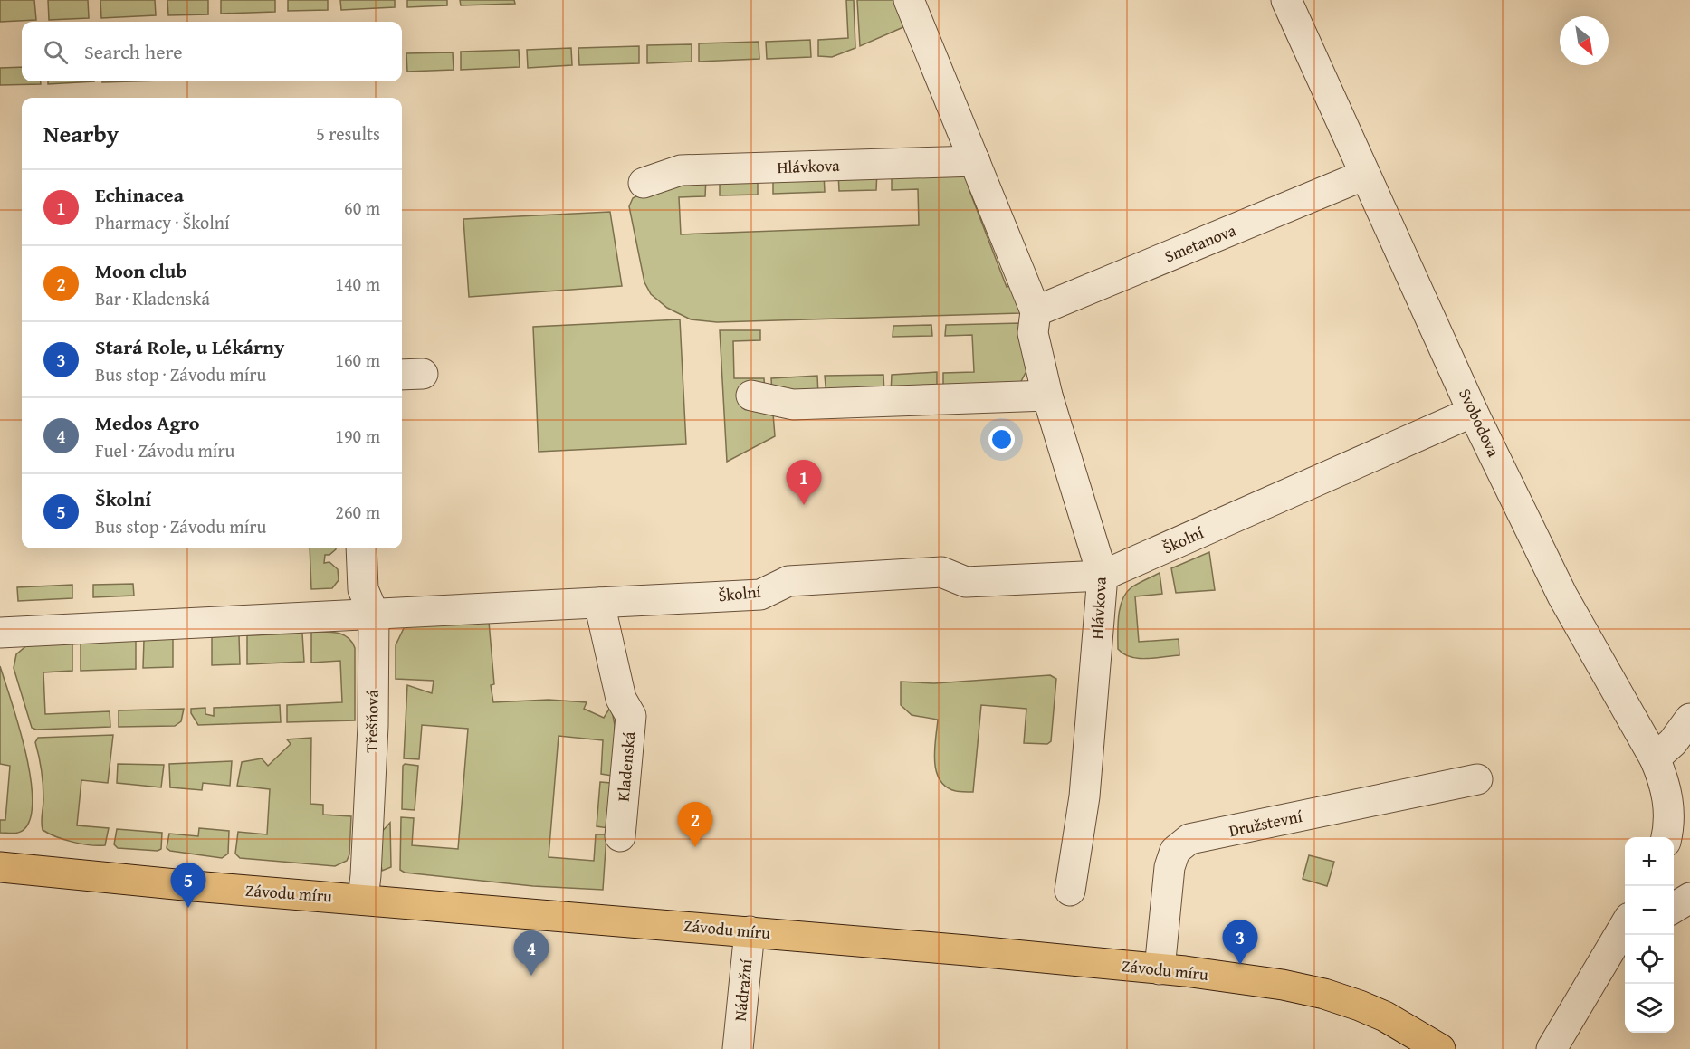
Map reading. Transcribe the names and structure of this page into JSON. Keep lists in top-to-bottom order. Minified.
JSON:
{"streets":{"main road":["Závodu míru"],"street":["Hlávkova","Smetanova","Svobodova","Školní","Třešňová","Kladenská","Družstevní","Nádražní"]},"crossings":[["Hlávkova","Smetanova"],["Hlávkova","Školní"],["Smetanova","Svobodova"],["Svobodova","Školní"],["Školní","Třešňová"],["Školní","Kladenská"],["Třešňová","Závodu míru"],["Družstevní","Závodu míru"],["Závodu míru","Nádražní"]],"north":"bottom right","page":{"search":"Search here","heading":["Nearby","5 results"],"list":[{"mark":"1","name":"Echinacea","note":"Pharmacy · Školní","value":"60 m"},{"mark":"2","name":"Moon club","note":"Bar · Kladenská","value":"140 m"},{"mark":"3","name":"Stará Role, u Lékárny","note":"Bus stop · Závodu míru","value":"160 m"},{"mark":"4","name":"Medos Agro","note":"Fuel · Závodu míru","value":"190 m"},{"mark":"5","name":"Školní","note":"Bus stop · Závodu míru","value":"260 m"}],"pins":["1","2","5","3","4"],"map_buttons":["+","−"]}}
